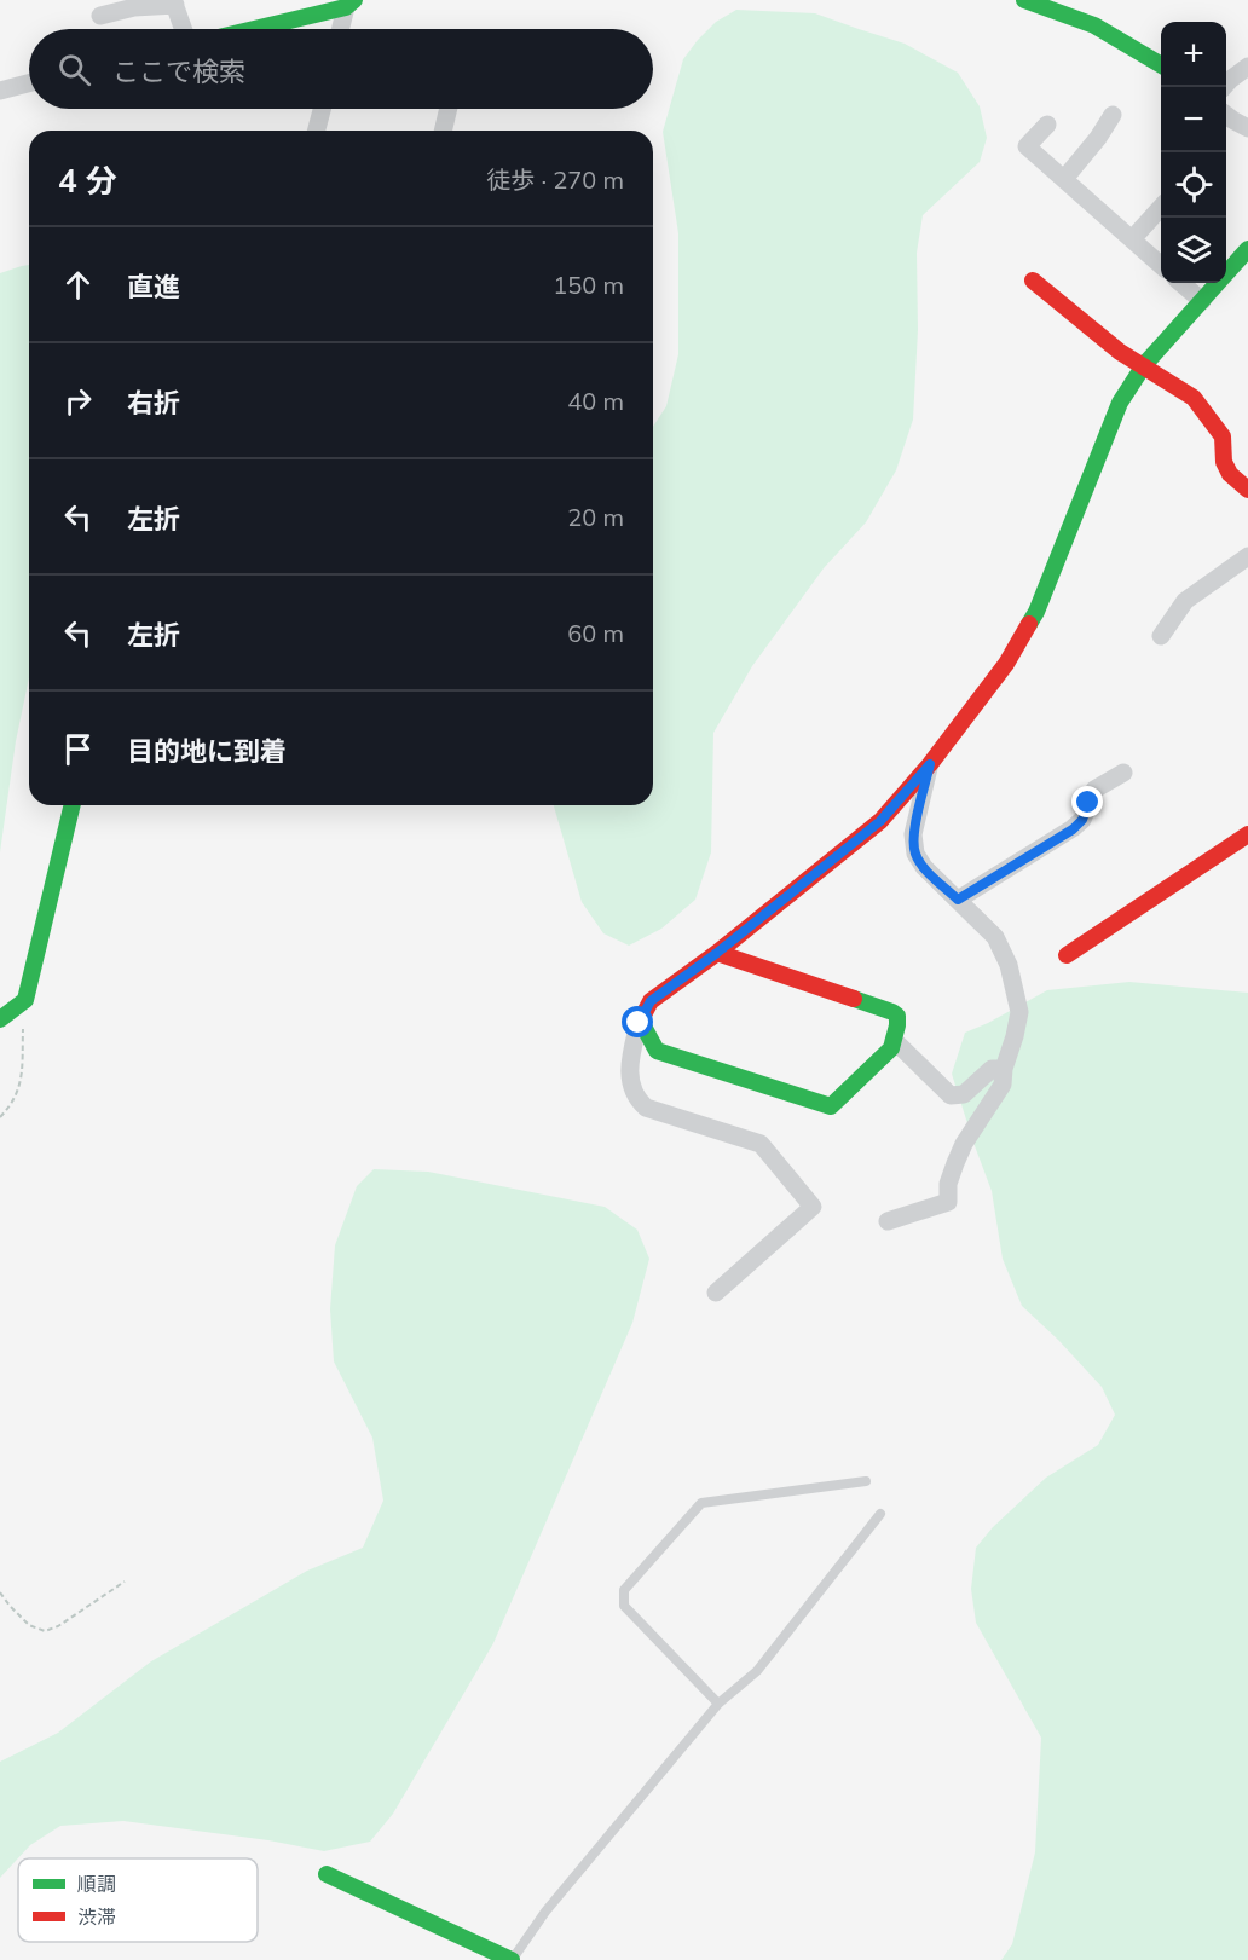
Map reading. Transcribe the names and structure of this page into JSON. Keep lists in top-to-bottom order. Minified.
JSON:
{"legend":["順調","渋滞"],"page":{"map_buttons":["+","−"],"search":"ここで検索","heading":["4 分","徒歩 · 270 m"],"list":[["直進","150 m"],["右折","40 m"],["左折","20 m"],["左折","60 m"],"目的地に到着"]}}
